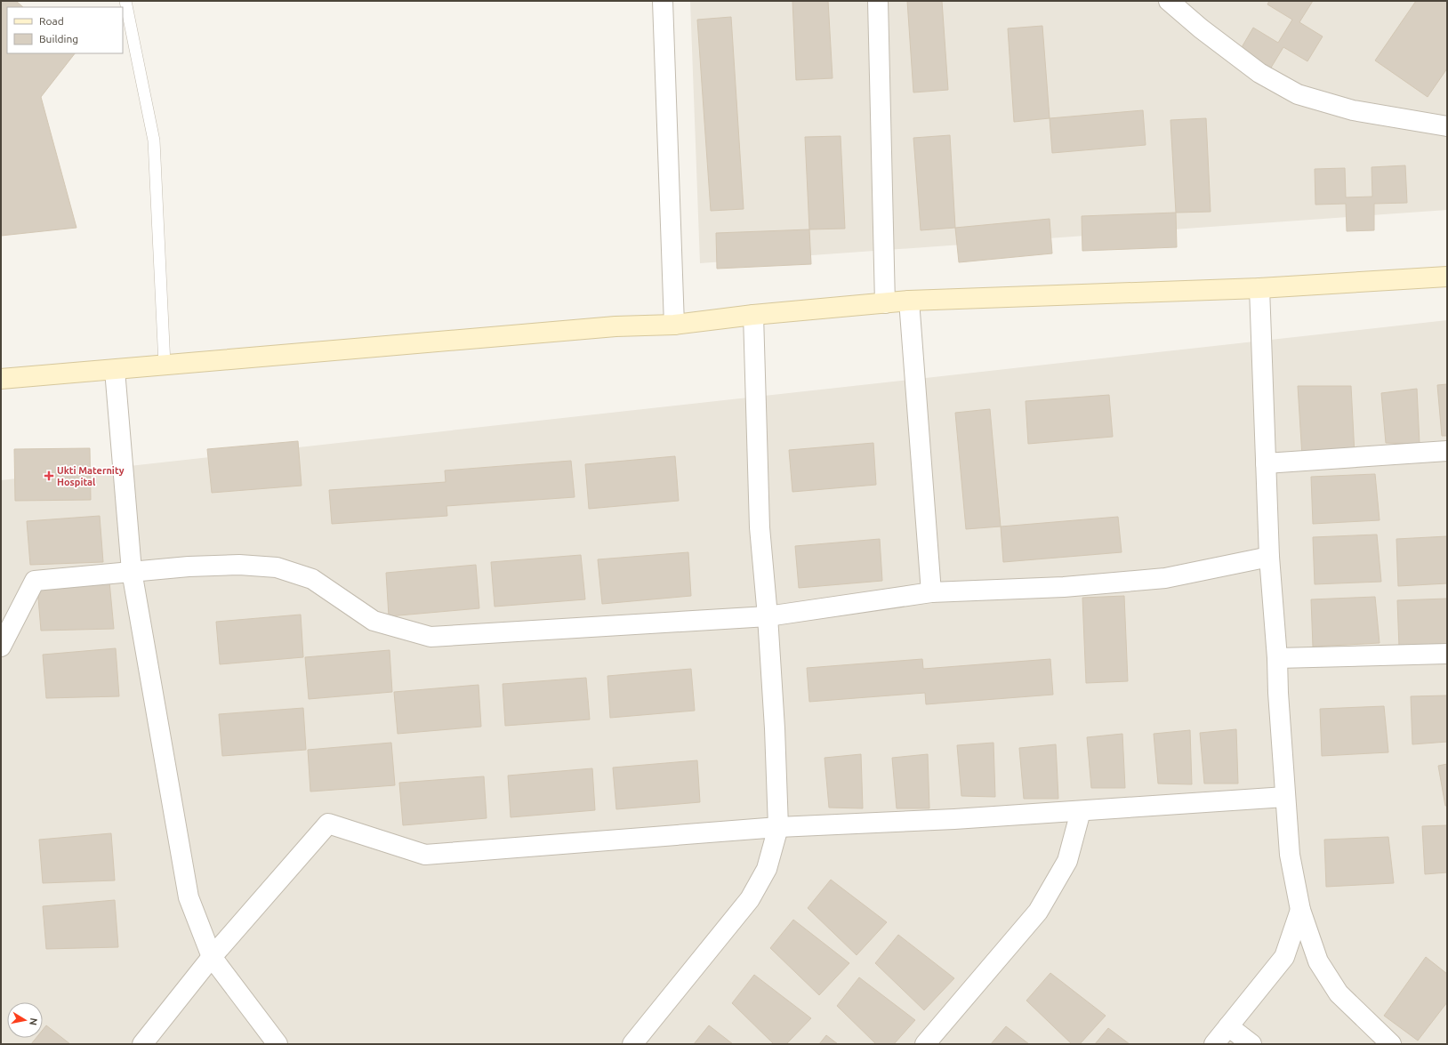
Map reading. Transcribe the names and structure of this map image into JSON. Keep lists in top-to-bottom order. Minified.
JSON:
{"places":{"health":["Ukti Maternity Hospital"]},"legend":["Road","Building"],"north":"right"}
